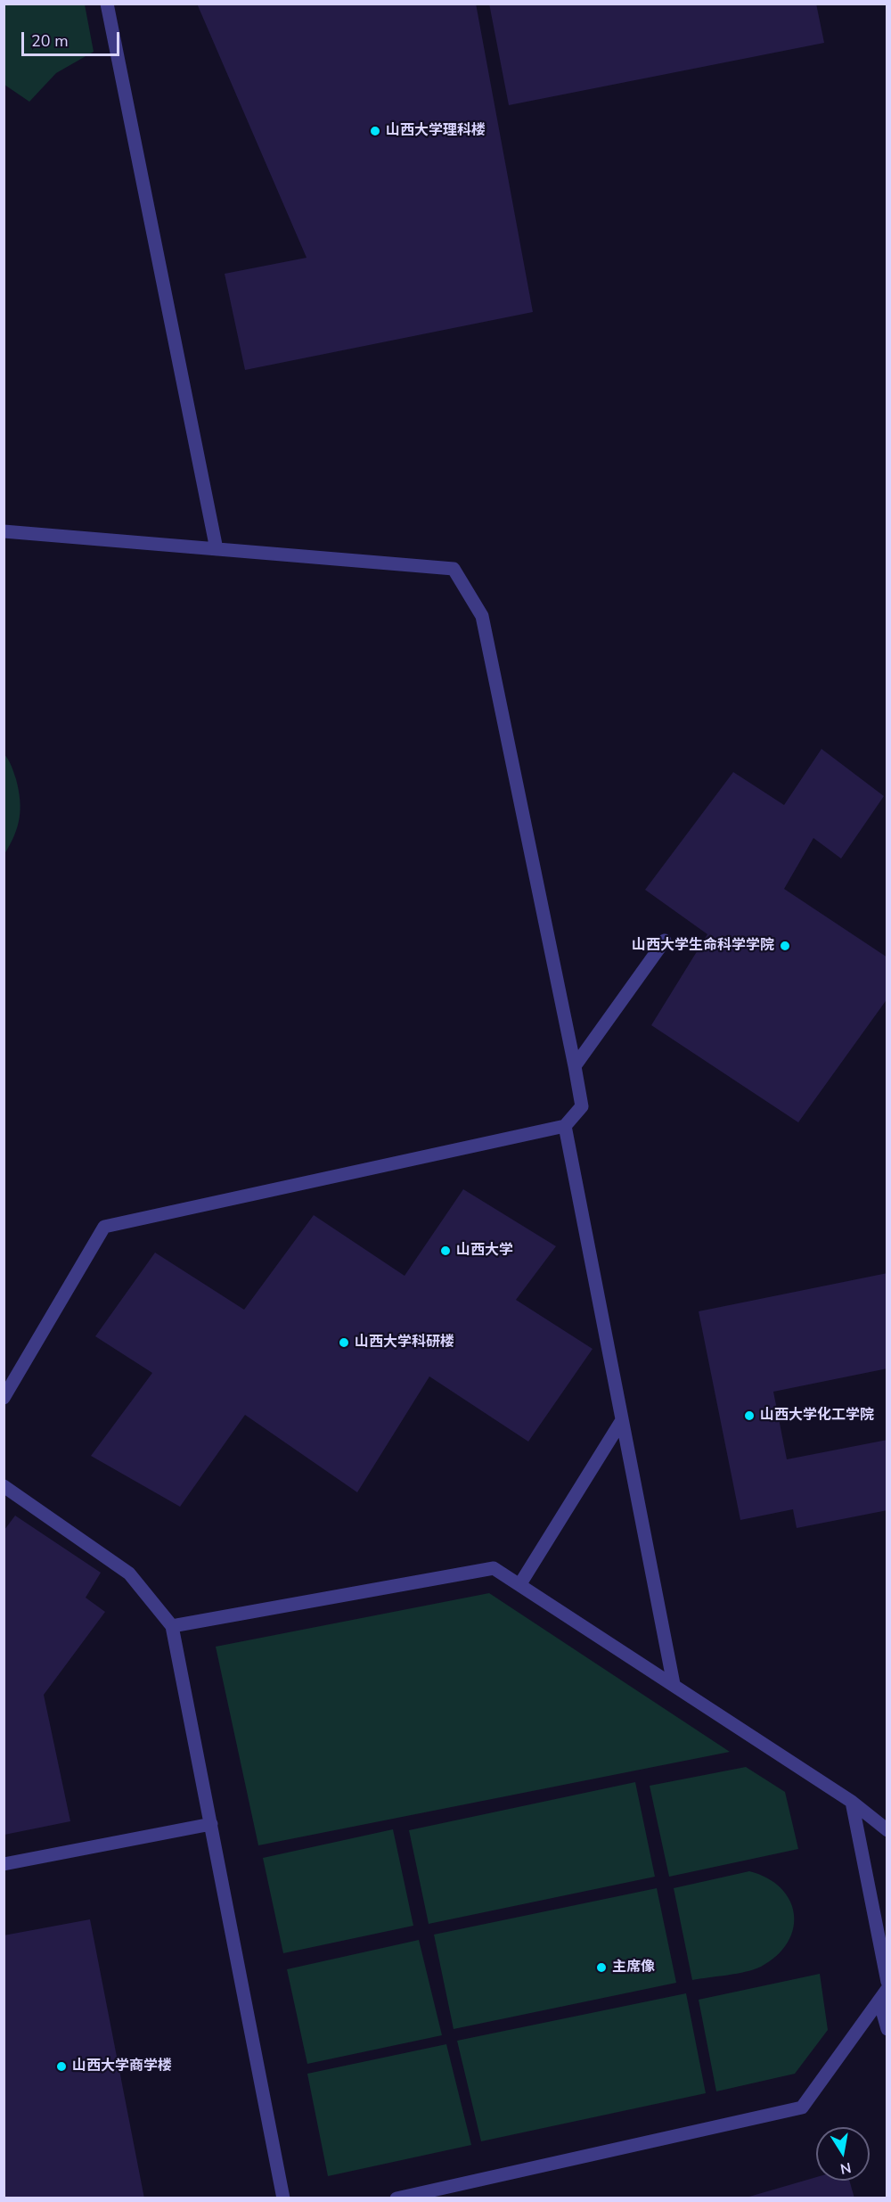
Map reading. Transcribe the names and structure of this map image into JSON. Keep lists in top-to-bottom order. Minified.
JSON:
{"places":["山西大学理科楼","山西大学生命科学学院","山西大学","山西大学科研楼","山西大学化工学院","主席像","山西大学商学楼"],"scale_bar":"20 m","north":"bottom"}
